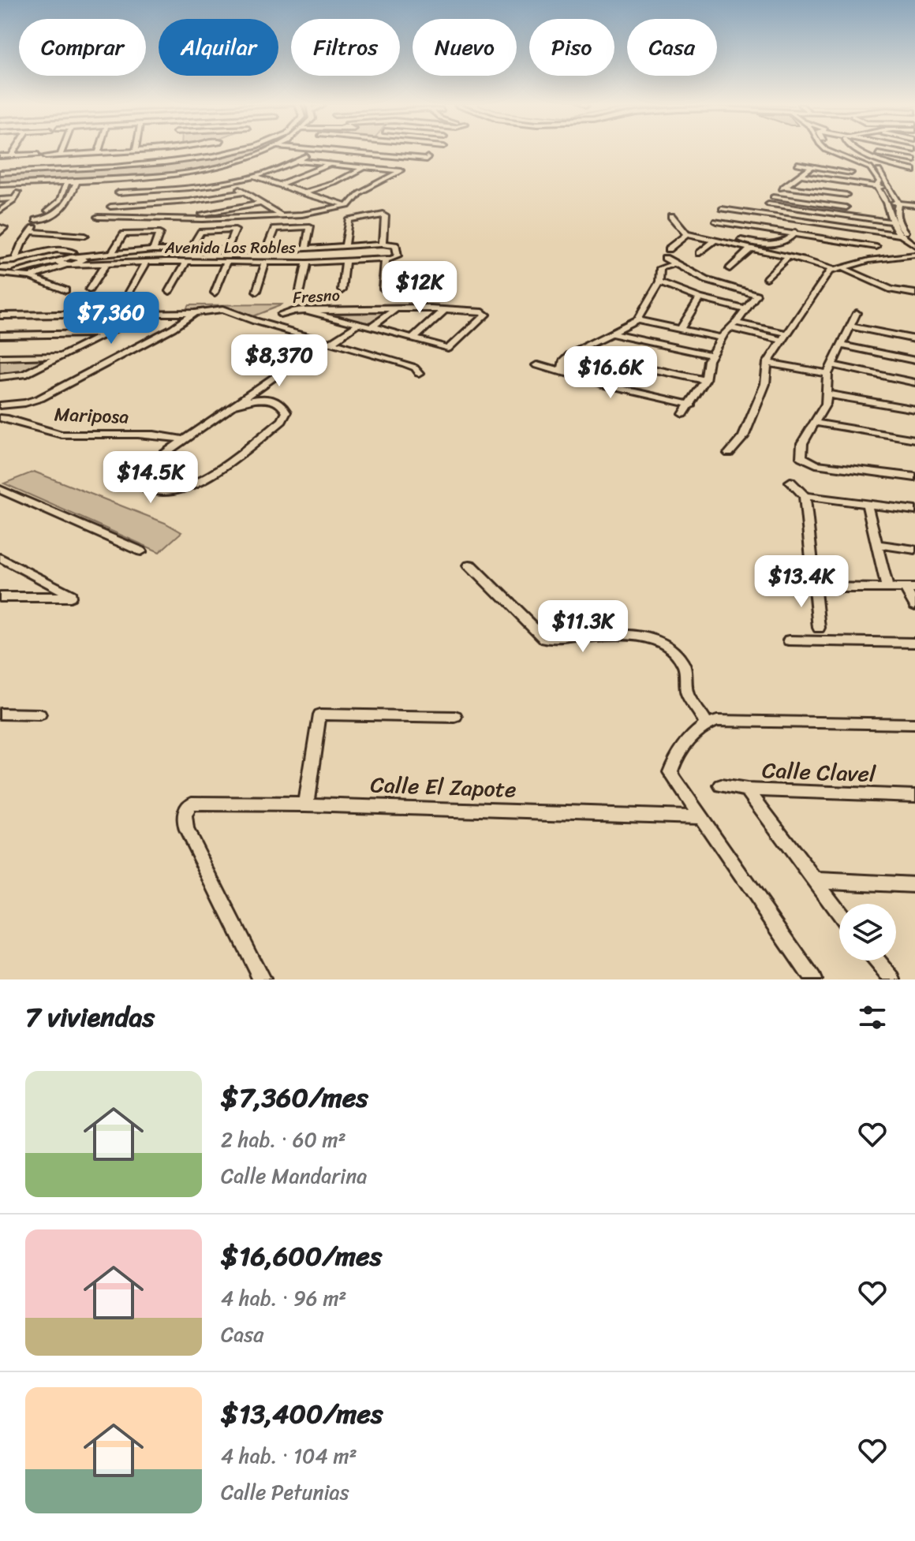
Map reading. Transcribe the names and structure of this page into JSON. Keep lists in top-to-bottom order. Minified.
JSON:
{"streets":{"street":["Avenida Los Robles","Fresno","Mariposa","Calle Clavel","Calle El Zapote"]},"page":{"chip":["Comprar","Alquilar","Filtros","Nuevo","Piso","Casa"],"price":["$12K","$7,360","$8,370","$16.6K","$14.5K","$13.4K","$11.3K"],"heading":"7 viviendas","list":[{"name":"$7,360/mes","note":"2 hab. · 60 m² · Calle Mandarina"},{"name":"$16,600/mes","note":"4 hab. · 96 m² · Casa"},{"name":"$13,400/mes","note":"4 hab. · 104 m² · Calle Petunias"}]}}
